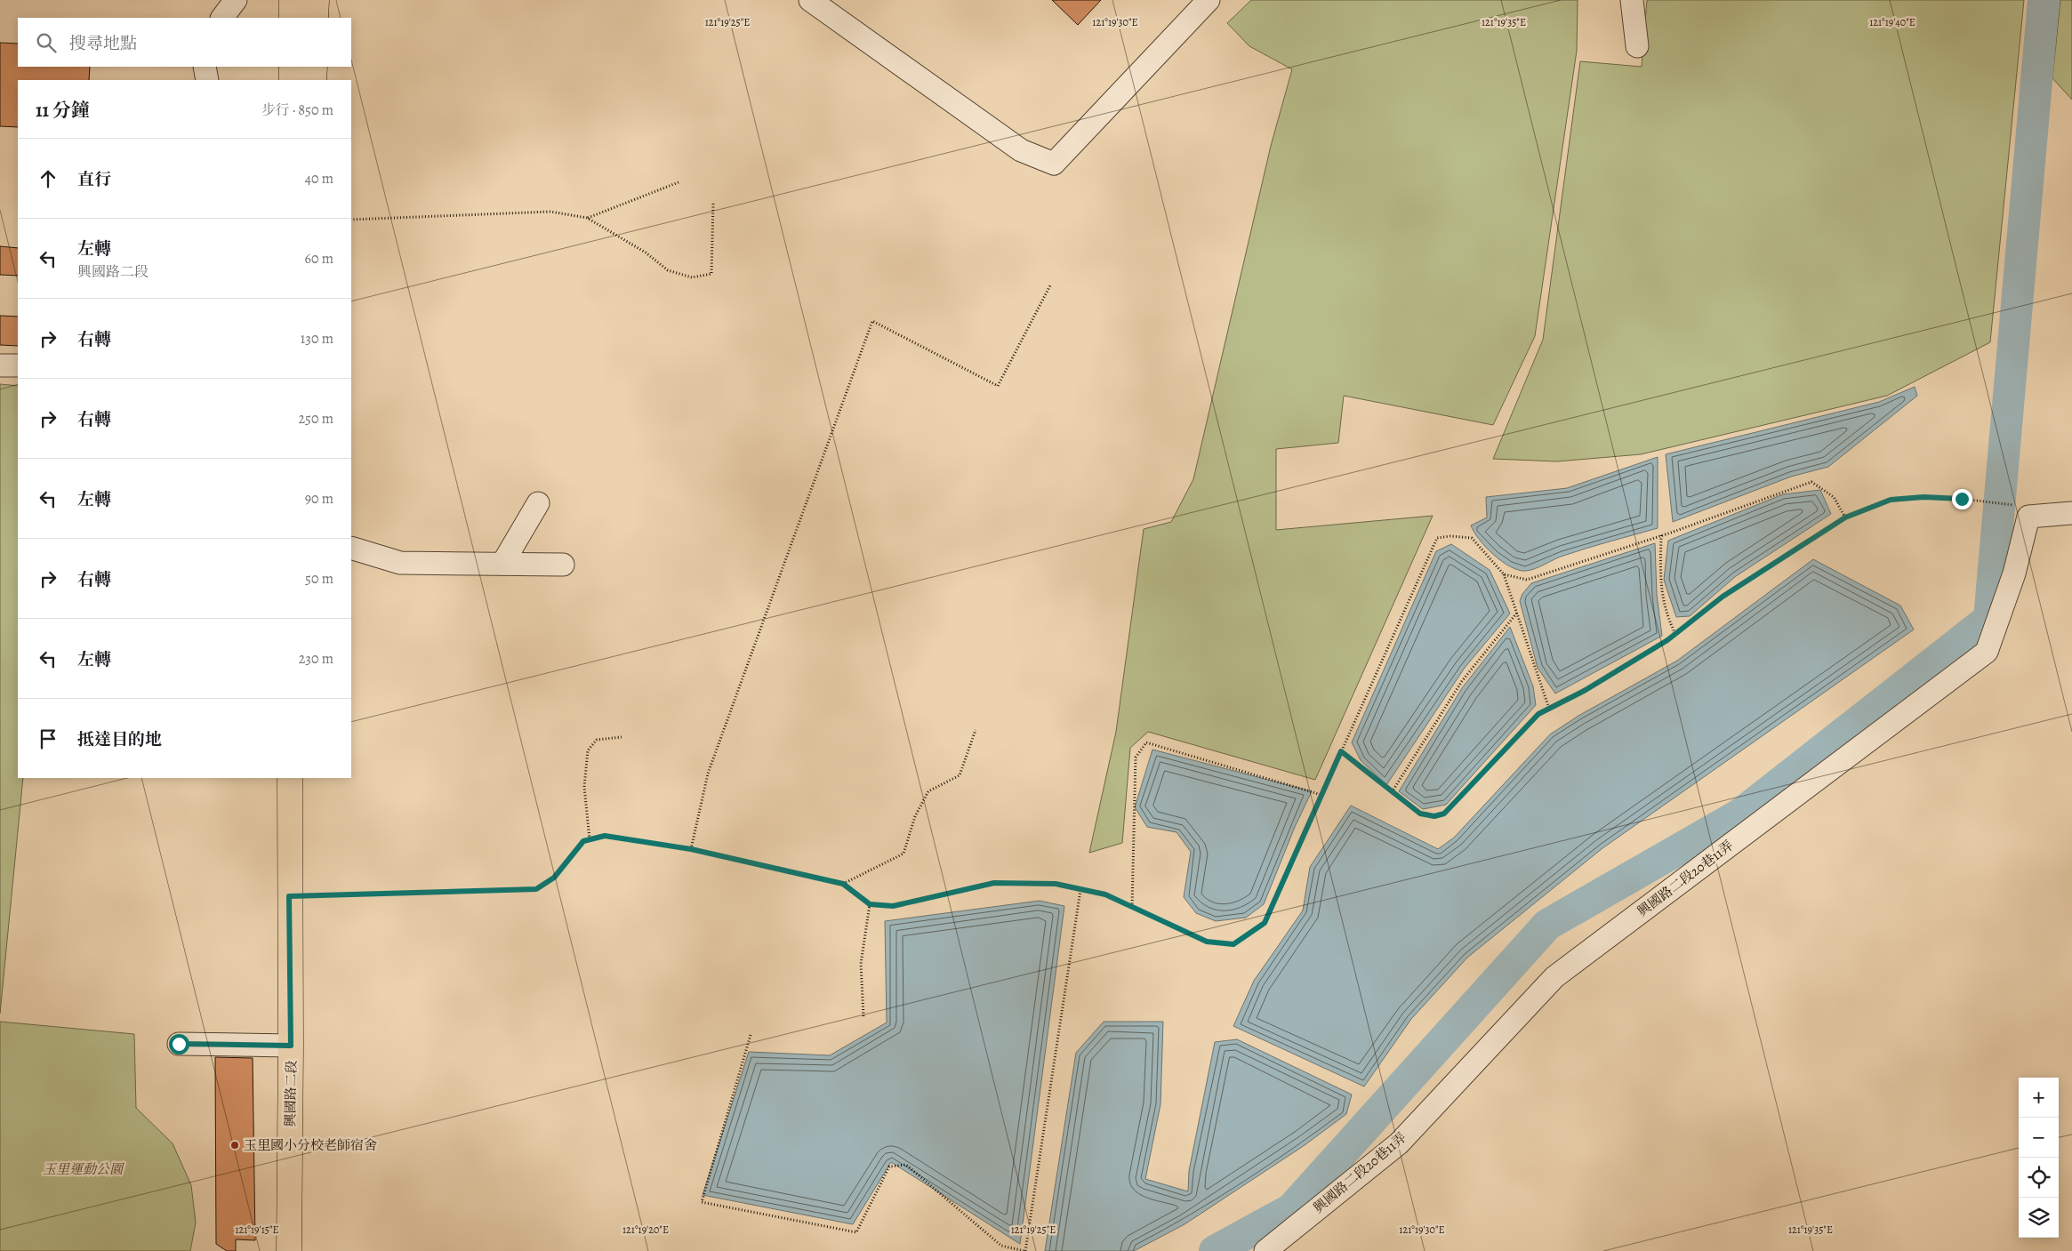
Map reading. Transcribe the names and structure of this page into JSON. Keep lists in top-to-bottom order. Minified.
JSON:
{"streets":{"main road":["興國路二段"],"lane":["興國路二段20巷11弄"]},"parks":["玉里運動公園"],"places":["玉里國小分校老師宿舍"],"page":{"search":"搜尋地點","heading":["11 分鐘","步行 · 850 m"],"list":[["直行","40 m"],["左轉","興國路二段","60 m"],["右轉","130 m"],["右轉","250 m"],["左轉","90 m"],["右轉","50 m"],["左轉","230 m"],"抵達目的地"],"map_buttons":["+","−"]},"coordinates":["121°19'40\"E","121°19'25\"E","121°19'30\"E","121°19'35\"E","121°19'15\"E","121°19'20\"E"]}
